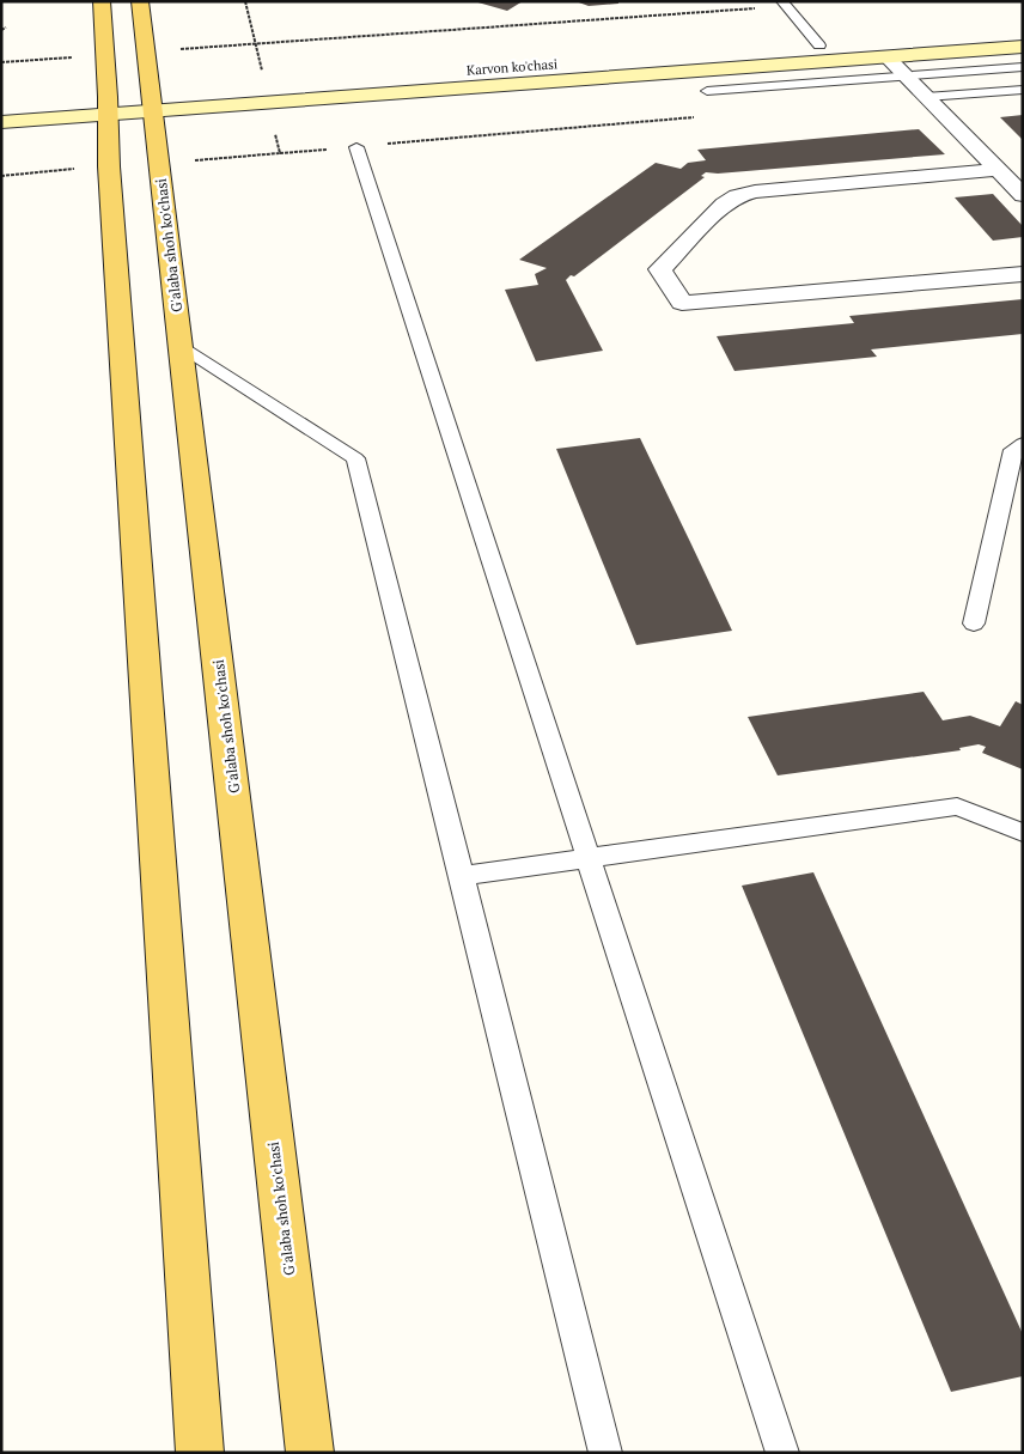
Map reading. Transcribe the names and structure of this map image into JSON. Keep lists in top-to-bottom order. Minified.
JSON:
{"streets":{"main road":["Karvon ko'chasi","G'alaba shoh ko'chasi"]}}
